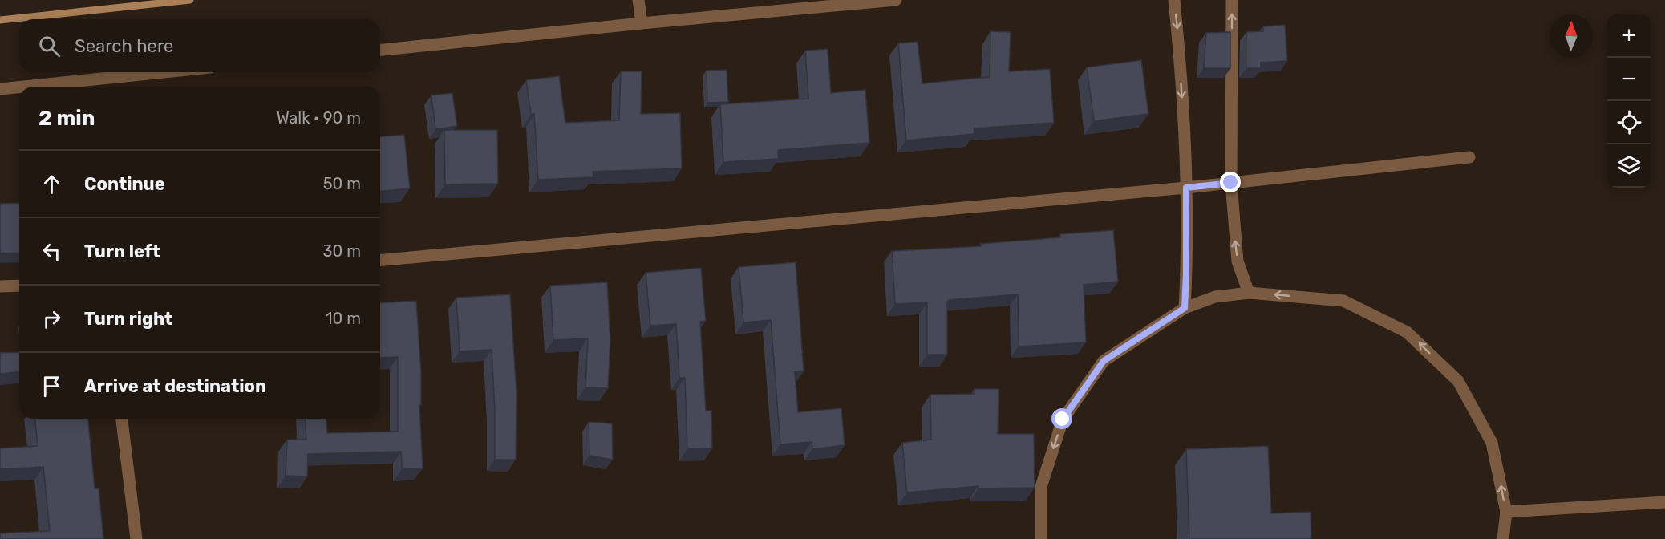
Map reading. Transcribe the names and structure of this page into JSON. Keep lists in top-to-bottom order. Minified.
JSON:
{"north":"top","page":{"map_buttons":["+","−"],"search":"Search here","heading":["2 min","Walk · 90 m"],"list":[["Continue","50 m"],["Turn left","30 m"],["Turn right","10 m"],"Arrive at destination"]}}
